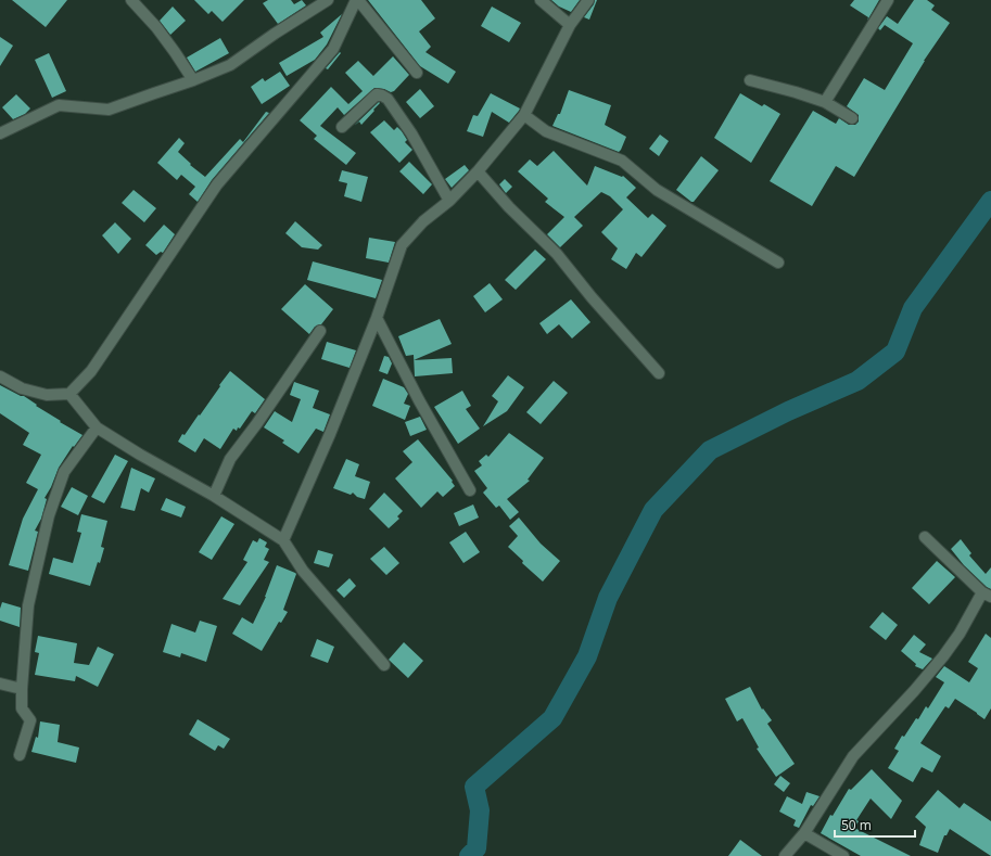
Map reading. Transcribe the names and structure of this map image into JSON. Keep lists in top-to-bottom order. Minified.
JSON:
{"scale_bar":"50 m"}
